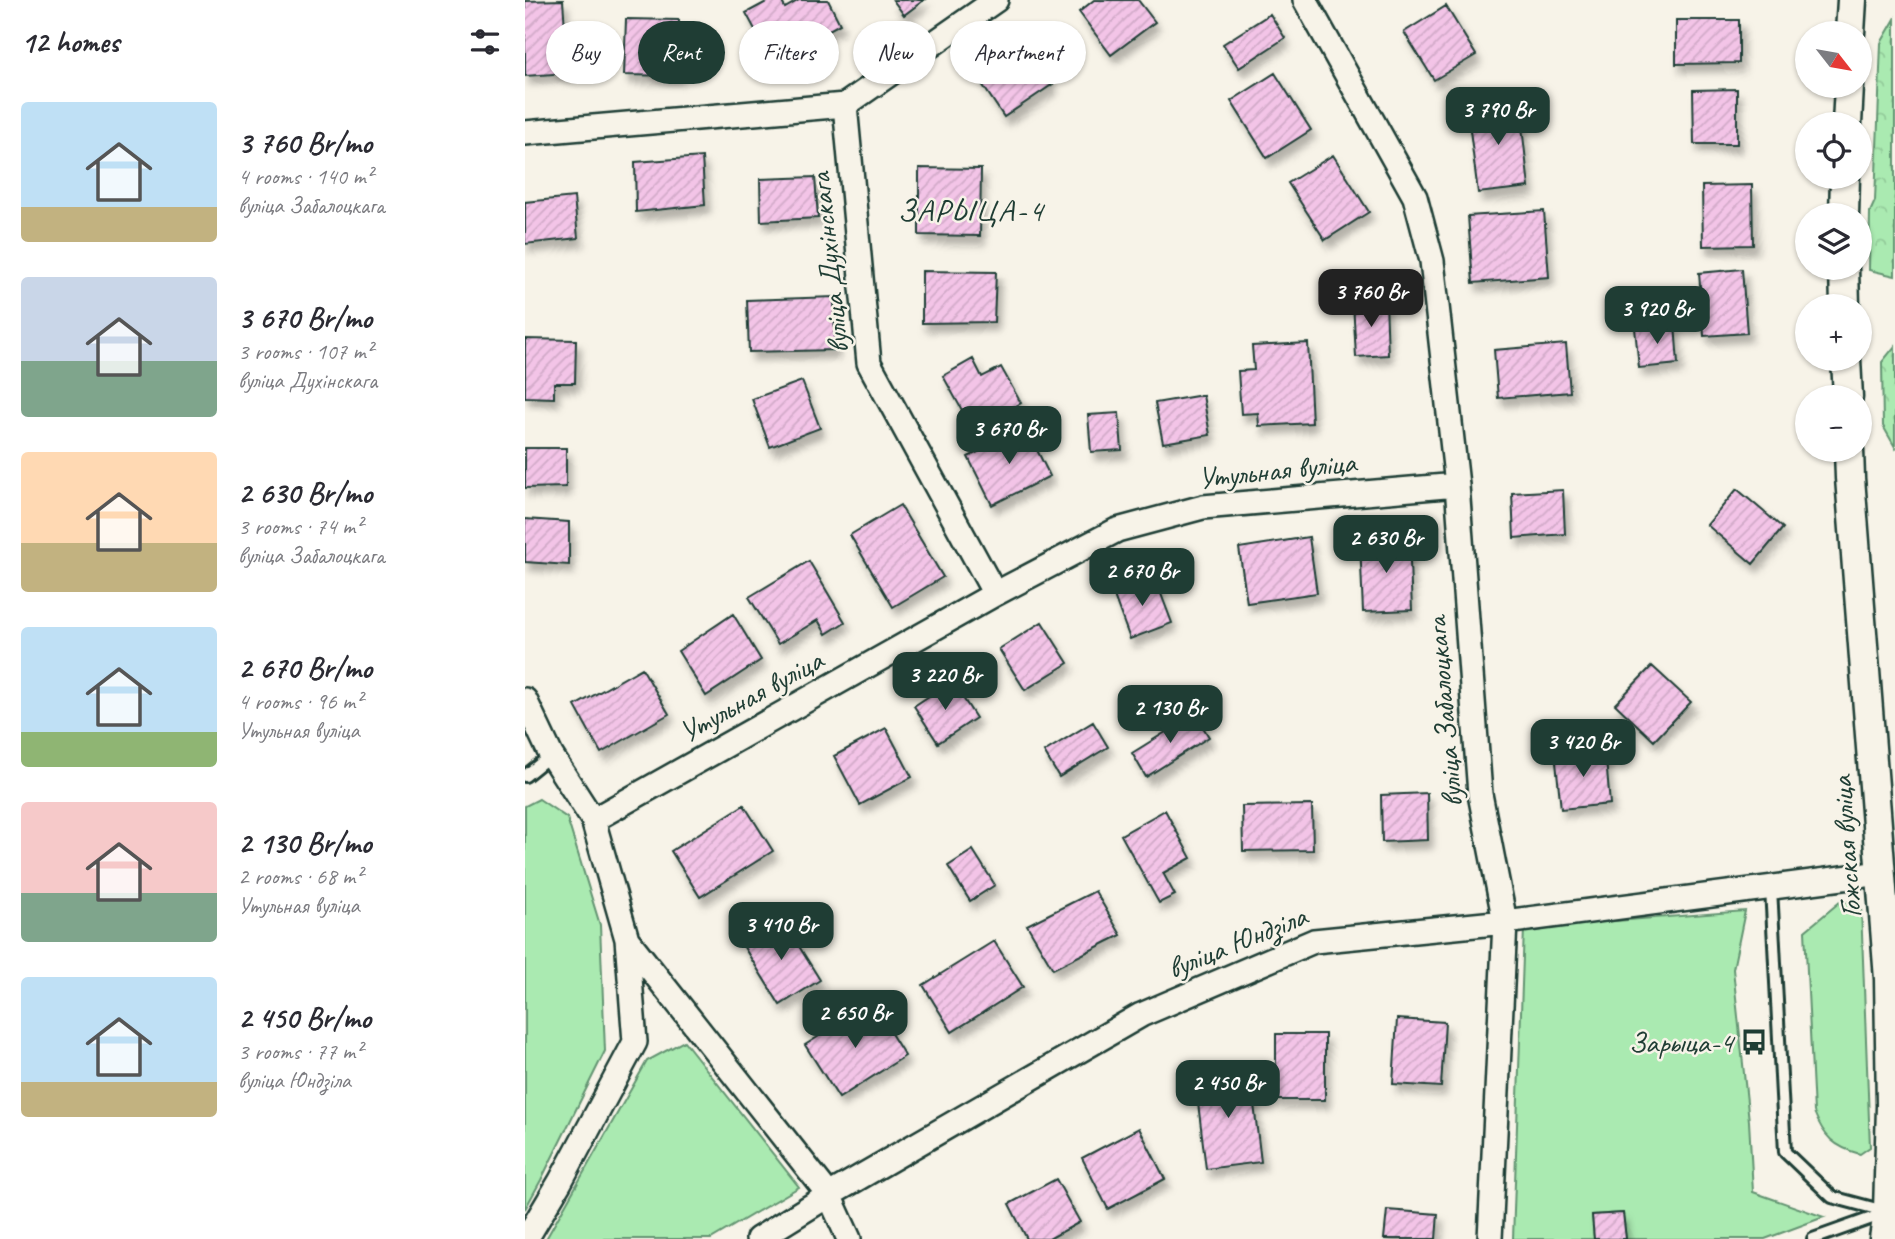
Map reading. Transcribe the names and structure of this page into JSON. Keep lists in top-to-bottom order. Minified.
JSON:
{"streets":{"street":["вуліца Духінскага","Утульная вуліца","вуліца Забалоцкага","Гожская вуліца","вуліца Юндзіла"]},"crossings":[["вуліца Духінскага","Утульная вуліца"],["Утульная вуліца","вуліца Забалоцкага"],["вуліца Забалоцкага","вуліца Юндзіла"],["Гожская вуліца","вуліца Юндзіла"]],"districts":["ЗАРЫЦА-4"],"places":{"bus stop":["Зарыца-4"]},"north":"bottom right","page":{"heading":"12 homes","map_buttons":["+","−"],"chip":["Buy","Rent","Filters","New","Apartment"],"list":[{"name":"3 760 Br/mo","note":"4 rooms · 140 m² · вуліца Забалоцкага"},{"name":"3 670 Br/mo","note":"3 rooms · 107 m² · вуліца Духінскага"},{"name":"2 630 Br/mo","note":"3 rooms · 74 m² · вуліца Забалоцкага"},{"name":"2 670 Br/mo","note":"4 rooms · 96 m² · Утульная вуліца"},{"name":"2 130 Br/mo","note":"2 rooms · 68 m² · Утульная вуліца"},{"name":"2 450 Br/mo","note":"3 rooms · 77 m² · вуліца Юндзіла"}],"price":["3 790 Br","3 760 Br","3 920 Br","3 670 Br","2 630 Br","2 670 Br","3 220 Br","2 130 Br","3 420 Br","3 410 Br","2 650 Br","2 450 Br"]}}
